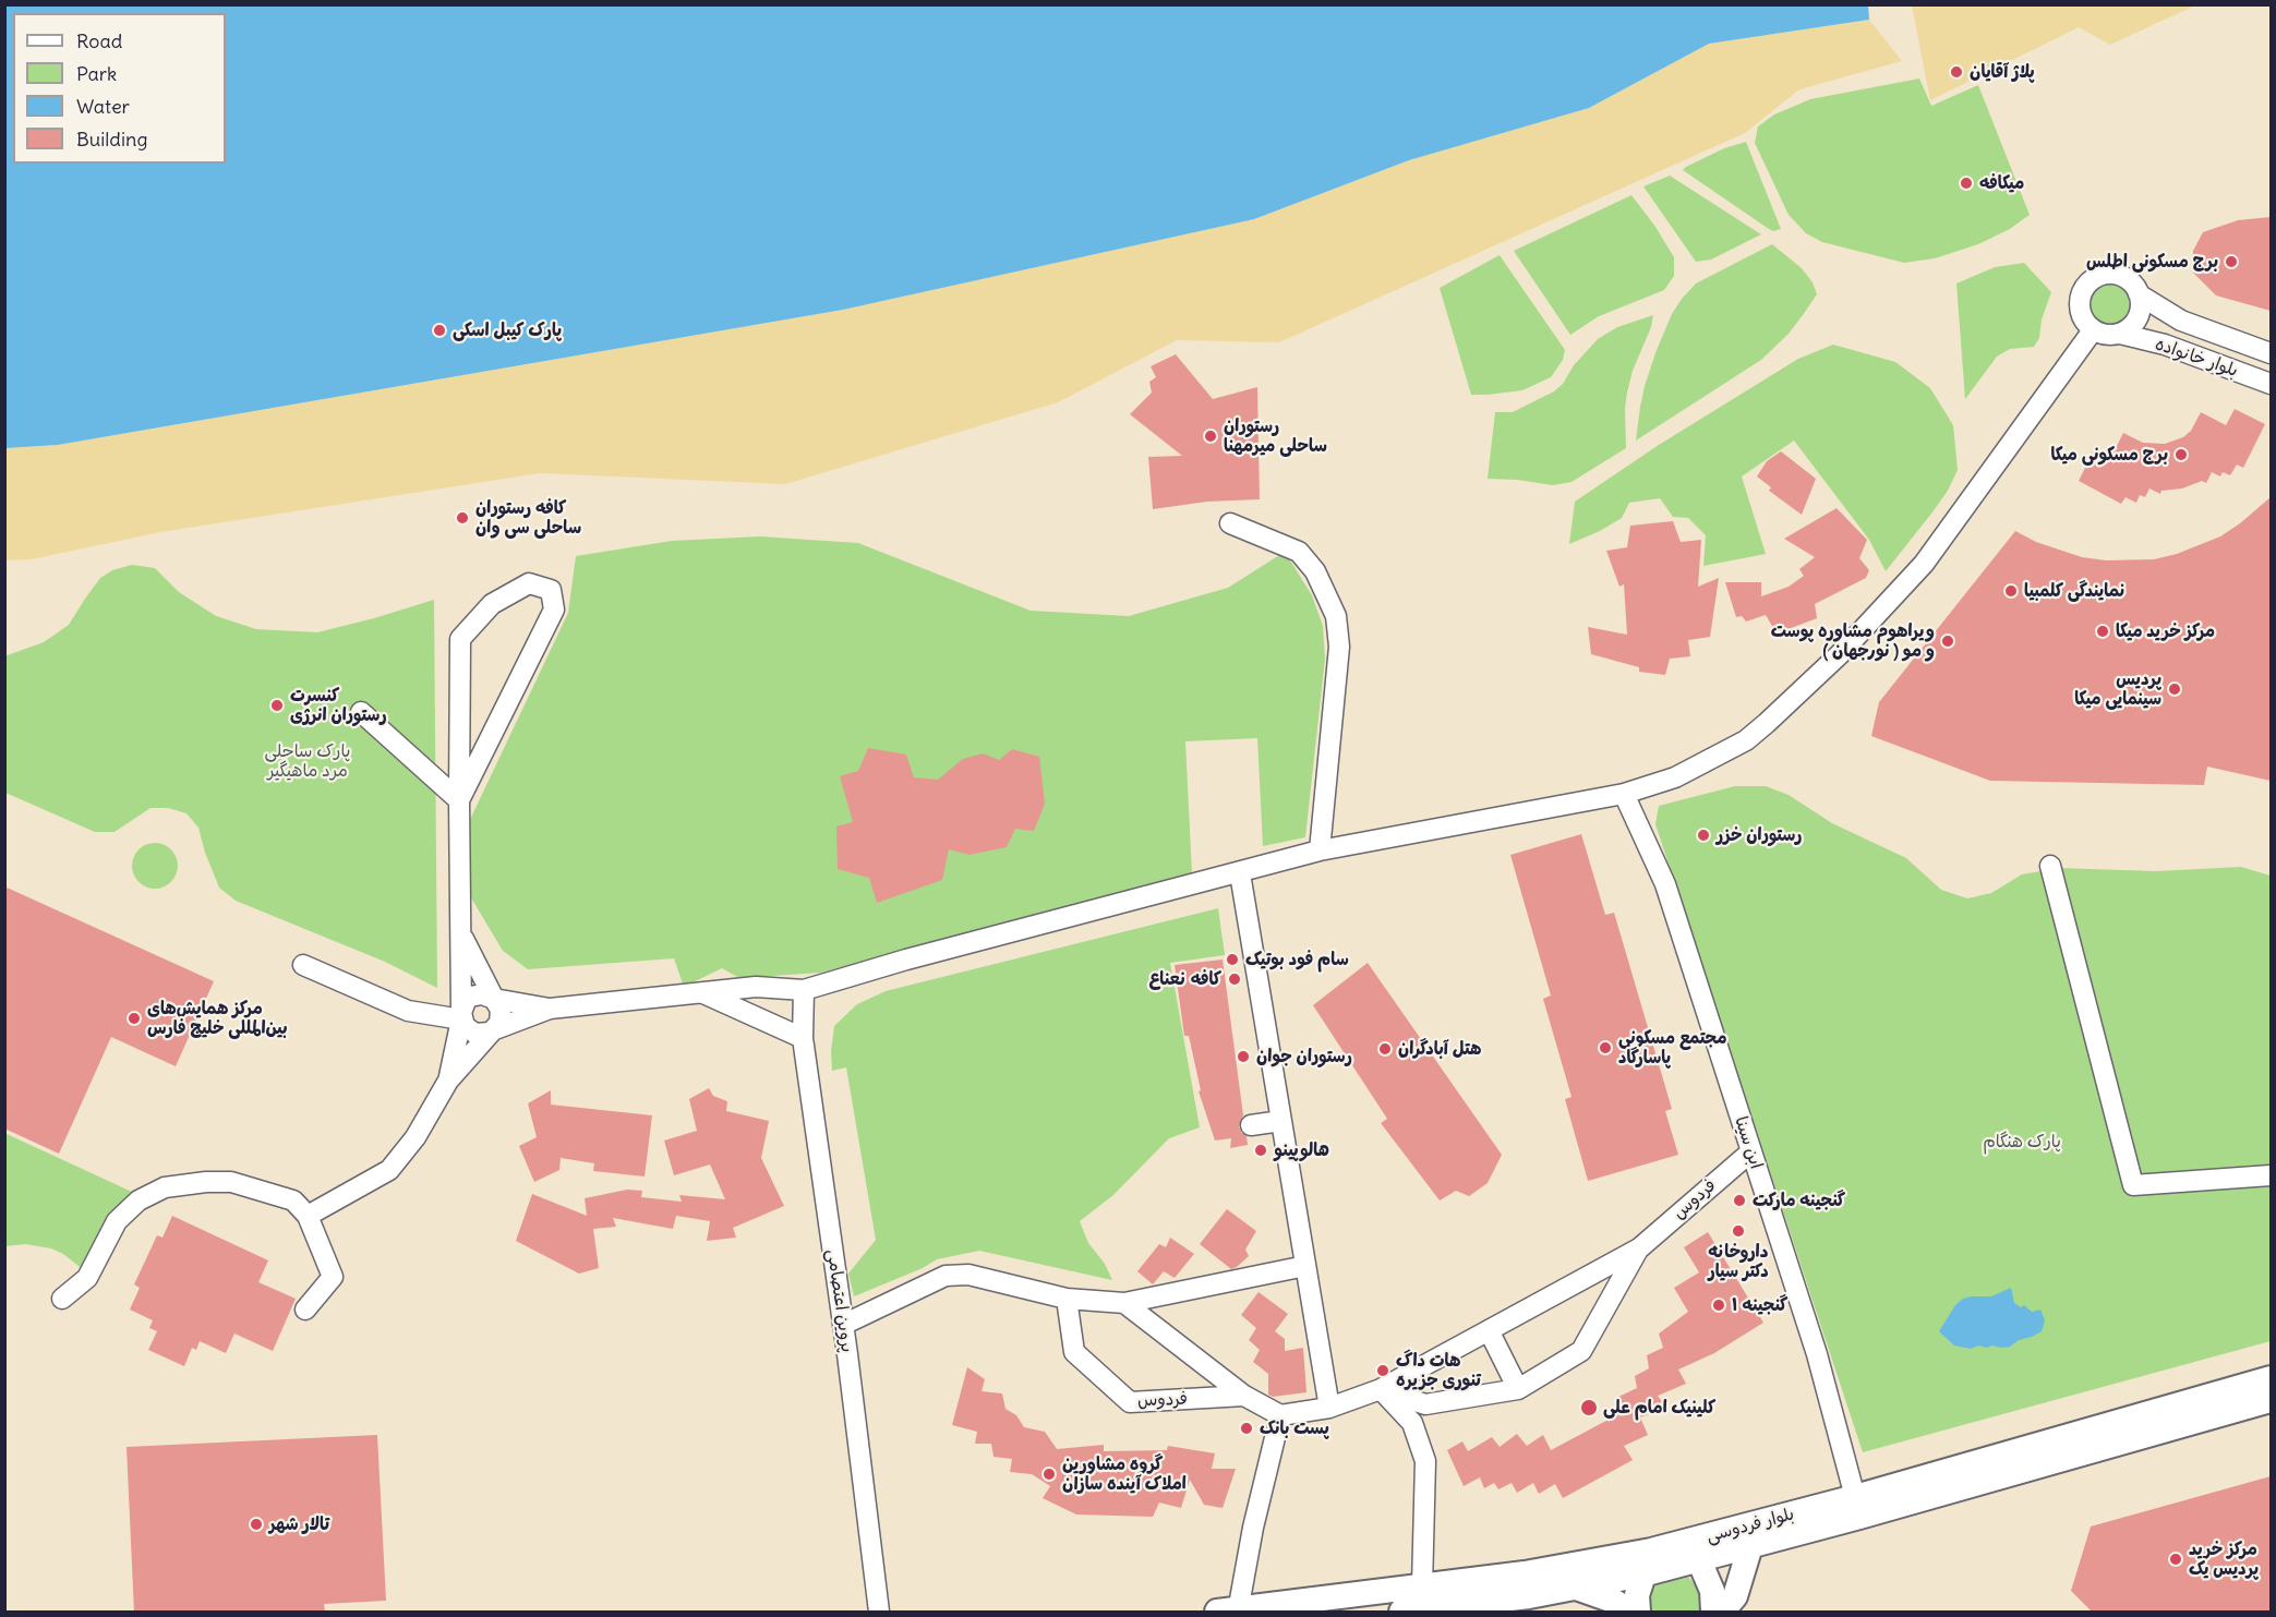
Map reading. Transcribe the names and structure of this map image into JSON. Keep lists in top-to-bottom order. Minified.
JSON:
{"streets":{"main road":["بلوار فردوسی"],"street":["بلوار خانواده","ابن سینا","فردوس","پروین اعتصامی"]},"crossings":[["ابن سینا","فردوس"],["ابن سینا","بلوار فردوسی"]],"parks":["پارک ساحلی مرد ماهیگیر","پارک هنگام"],"places":["پلاژ آقایان","میکافه","برج مسکونی اطلس","پارک کیبل اسکی","رستوران ساحلی میرمهنا","برج مسکونی میکا","کافه رستوران ساحلی سی وان","نمایندگی کلمبیا","مرکز خرید میکا","ویراهوم مشاوره پوست و مو ( نورجهان )","پردیس سینمایی میکا","کنسرت رستوران انرژی","رستوران خزر","سام فود بوتیک","كافه نعناع","مرکز همایش‌های بین‌المللی خلیج فارس","مجتمع مسکونی پاسارگاد","هتل آبادگران","رستوران جوان","هالوپینو","گنجینه مارکت","داروخانه دکتر سیار","گنجینه ۱","هات داگ تنورى جزيره","کلینیک امام علی","پست بانک","گروه مشاورین املاک آینده سازان","تالار شهر","مرکز خرید پردیس یک"],"legend":["Road","Park","Water","Building"]}
